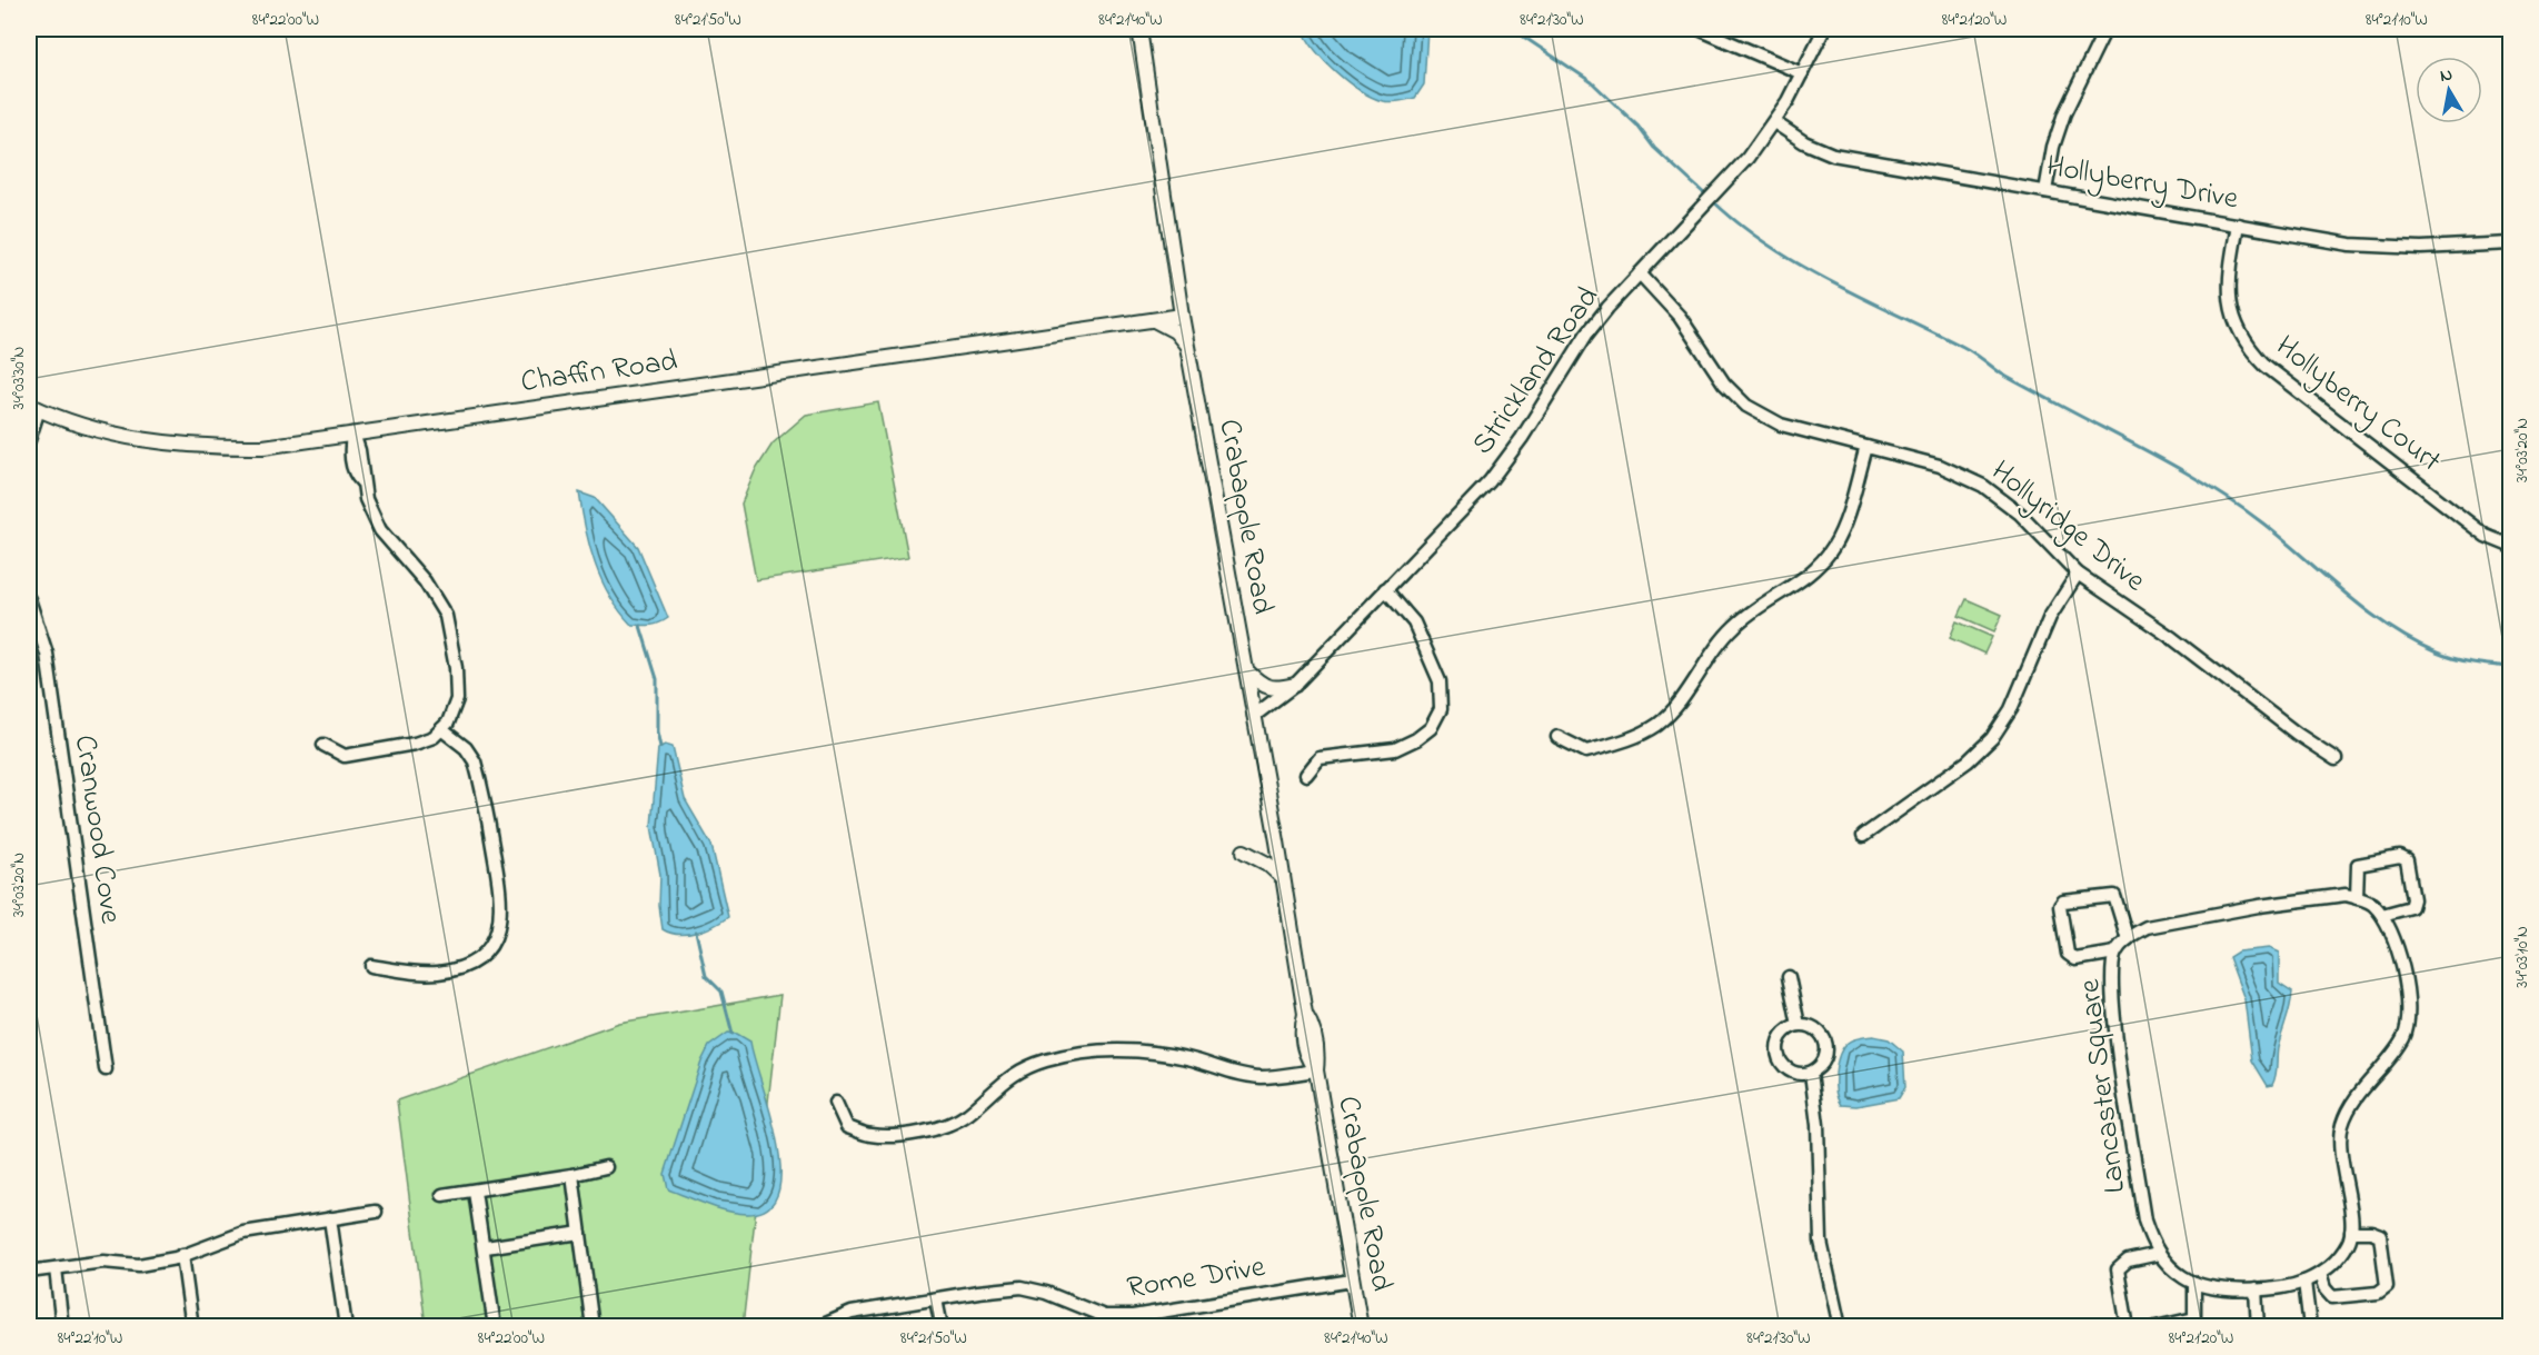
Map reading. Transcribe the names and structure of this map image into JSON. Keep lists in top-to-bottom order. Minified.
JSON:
{"streets":{"street":["Hollyberry Drive","Strickland Road","Chaffin Road","Hollyberry Court","Crabapple Road","Hollyridge Drive","Cranwood Cove","Lancaster Square","Rome Drive"]},"crossings":[["Hollyberry Drive","Strickland Road"],["Hollyberry Drive","Hollyberry Court"],["Strickland Road","Crabapple Road"],["Strickland Road","Hollyridge Drive"],["Chaffin Road","Crabapple Road"],["Crabapple Road","Rome Drive"]],"north":"top","coordinates":["84°22'00\"W","84°21'50\"W","84°21'40\"W","84°21'30\"W","84°21'20\"W","84°21'10\"W","34°03'30\"N","34°03'20\"N","34°03'10\"N","84°22'10\"W"]}
